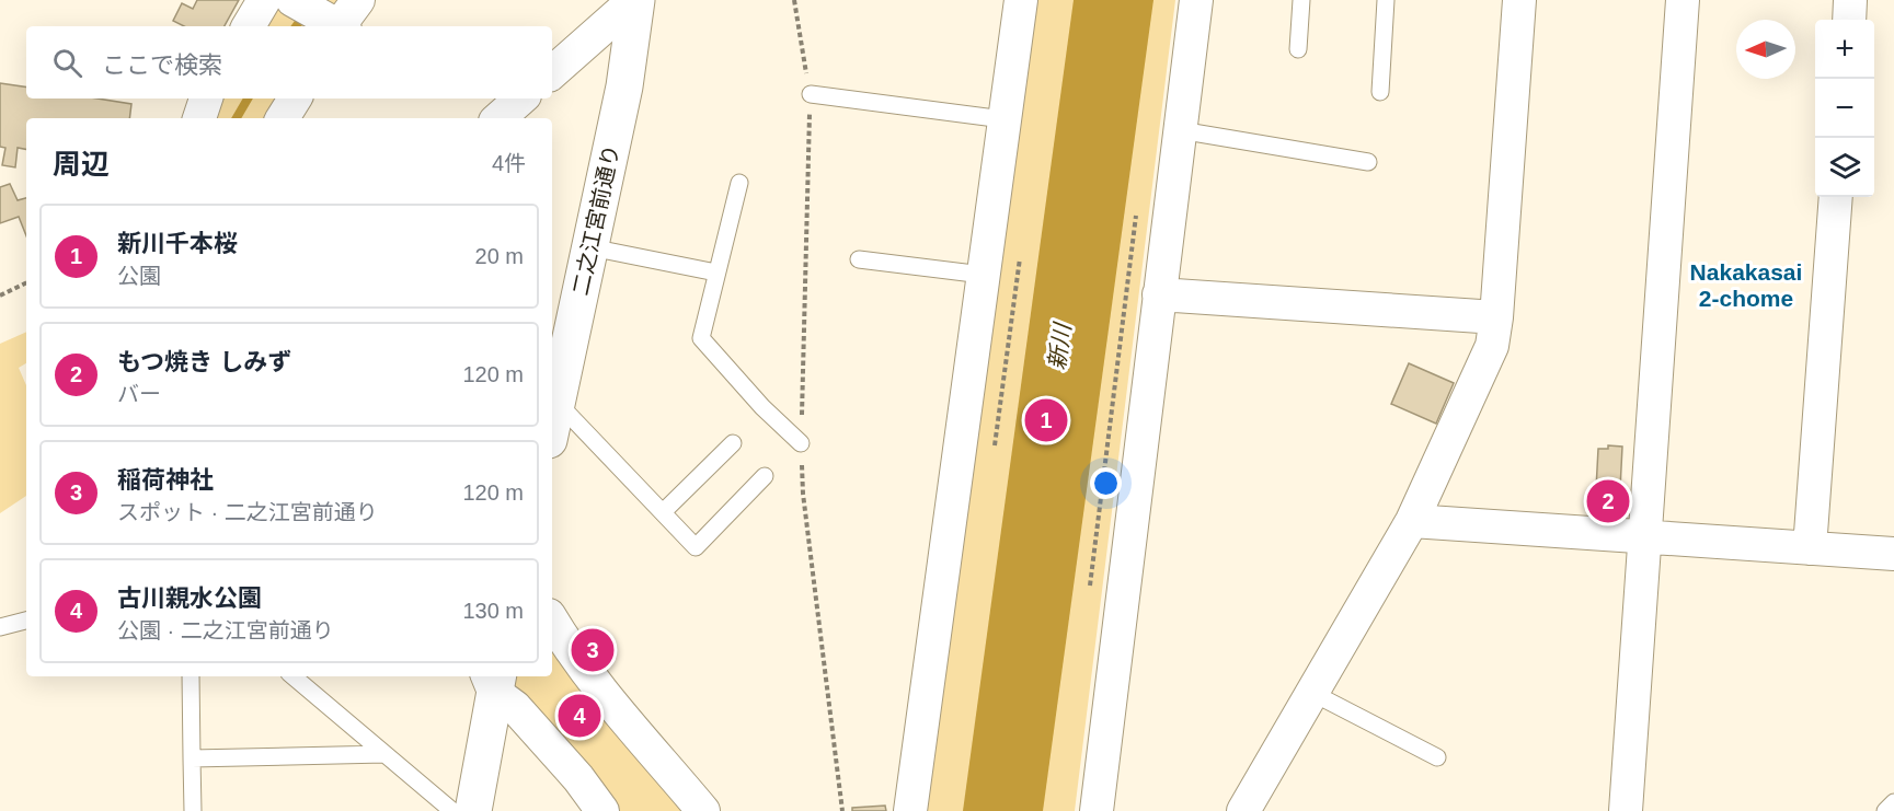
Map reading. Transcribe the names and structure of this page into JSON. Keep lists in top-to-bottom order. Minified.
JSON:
{"streets":{"street":["二之江宮前通り"]},"districts":["Nakakasai 2-chome"],"water":["新川"],"north":"left","page":{"map_buttons":["+","−"],"search":"ここで検索","heading":["周辺","4件"],"list":[{"mark":"1","name":"新川千本桜","note":"公園","value":"20 m"},{"mark":"2","name":"もつ焼き しみず","note":"バー","value":"120 m"},{"mark":"3","name":"稲荷神社","note":"スポット · 二之江宮前通り","value":"120 m"},{"mark":"4","name":"古川親水公園","note":"公園 · 二之江宮前通り","value":"130 m"}],"pins":["1","2","3","4"]}}
